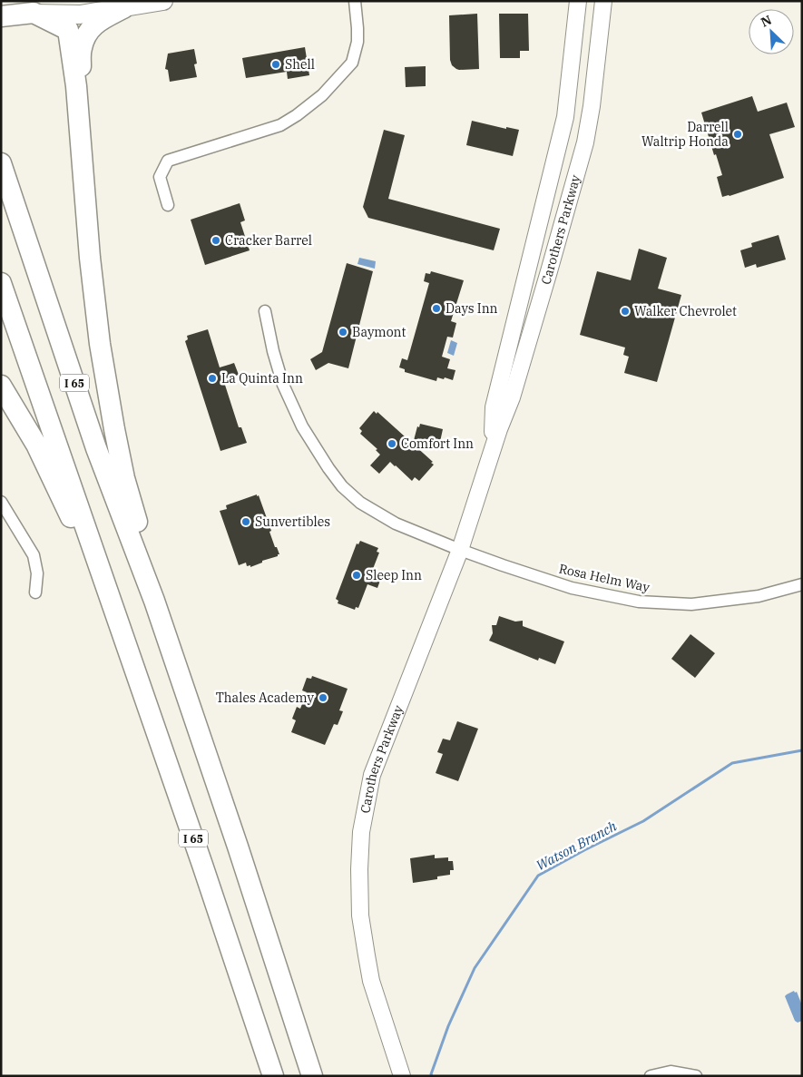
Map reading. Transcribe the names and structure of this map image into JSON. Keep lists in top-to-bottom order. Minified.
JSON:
{"streets":{"highway":["I 65"],"main road":["Carothers Parkway"],"street":["Rosa Helm Way"]},"crossings":[["Carothers Parkway","Rosa Helm Way"]],"water":["Watson Branch"],"places":["Shell","Darrell Waltrip Honda","Cracker Barrel","Days Inn","Walker Chevrolet","Baymont","La Quinta Inn","Comfort Inn","Sunvertibles","Sleep Inn","Thales Academy"],"north":"top left"}
